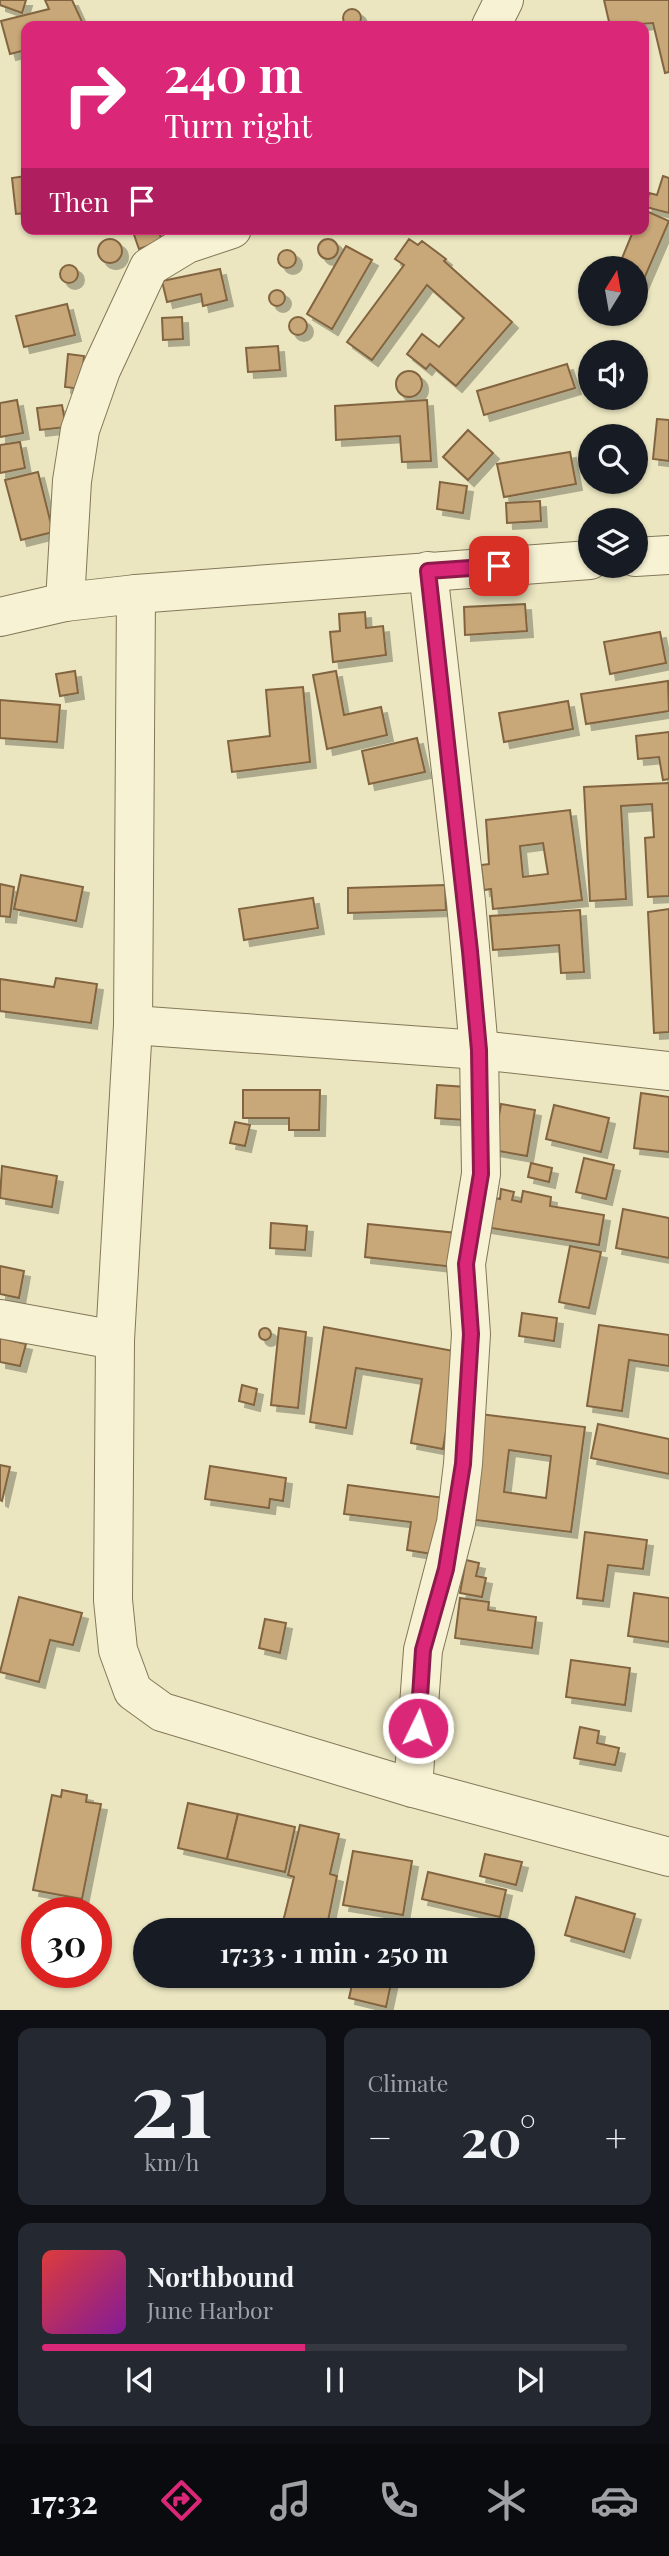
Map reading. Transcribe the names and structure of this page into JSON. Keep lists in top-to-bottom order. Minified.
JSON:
{"north":"top","page":{"turn":["240 m","Turn right"],"then":"Then","limit":"30","trip":"17:33 · 1 min · 250 m","tile":[["21","km/h"],"Climate"],"heat":["−","20°","+"],"song":["Northbound","June Harbor"],"tabs":"17:32"}}
